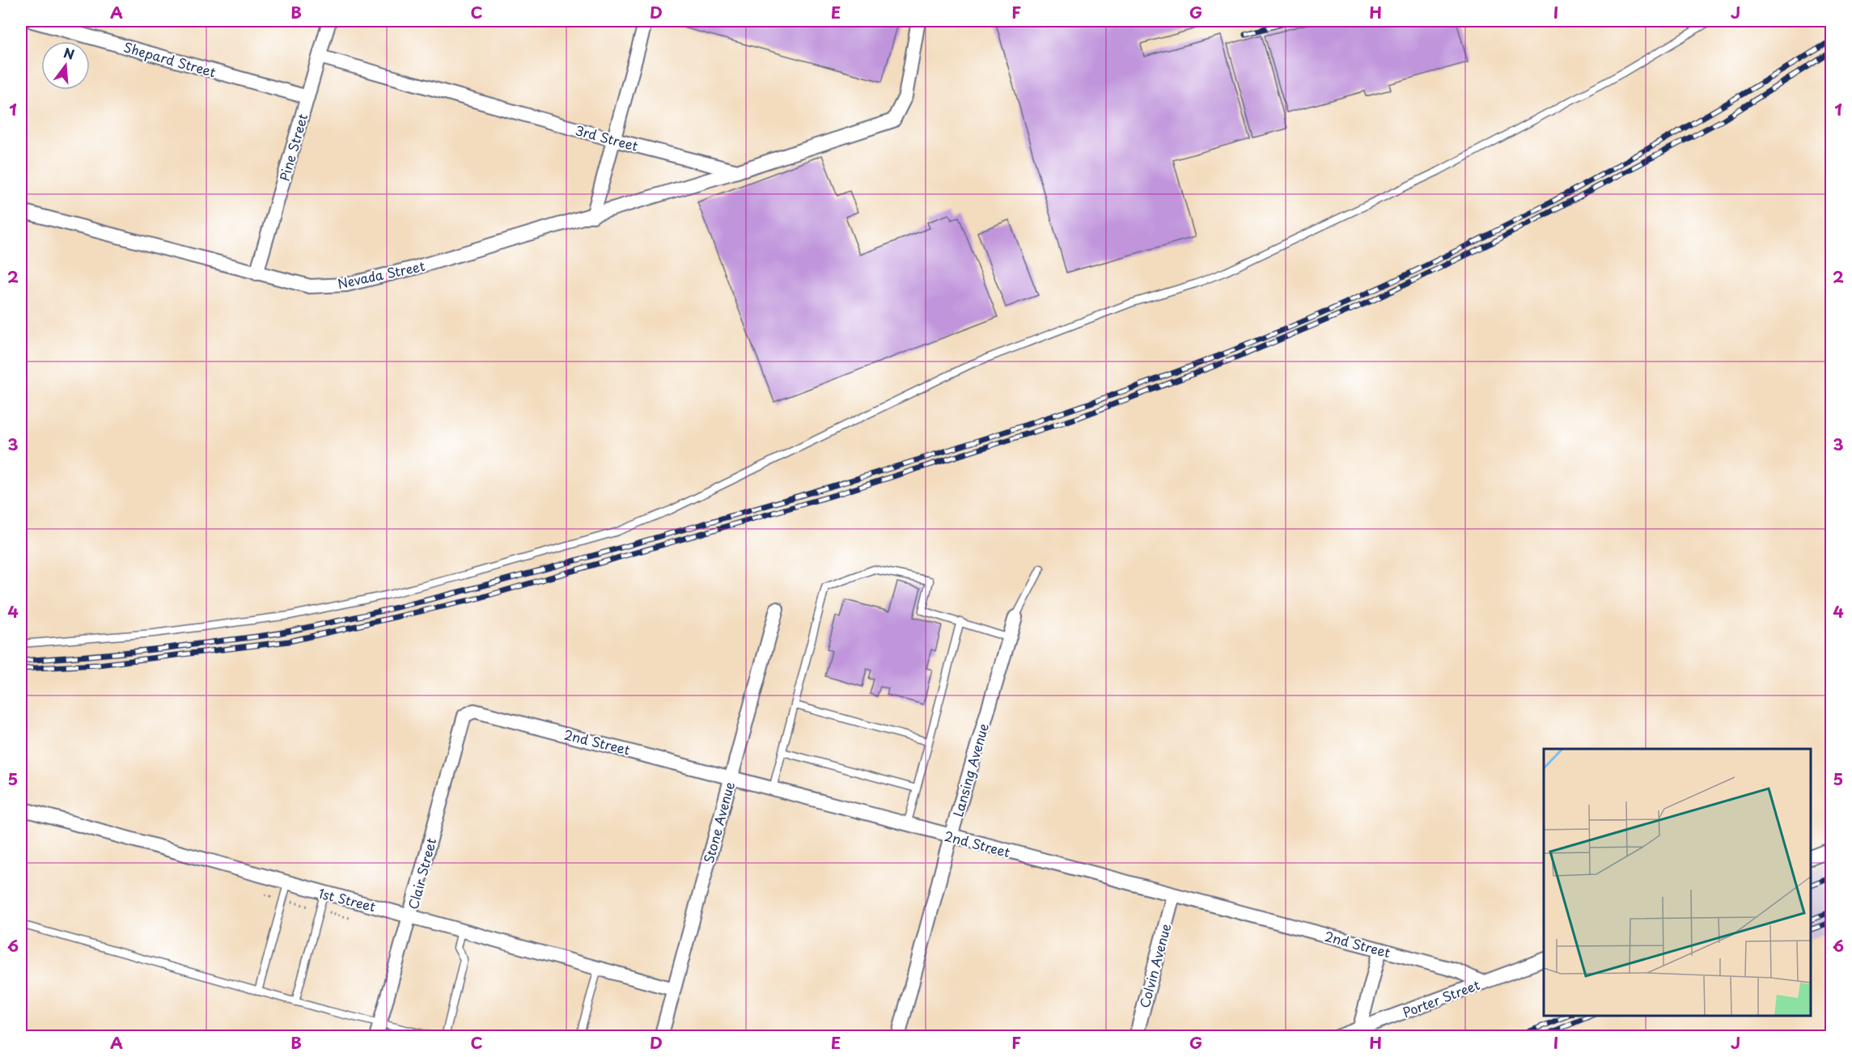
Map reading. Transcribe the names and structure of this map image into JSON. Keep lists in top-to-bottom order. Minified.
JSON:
{"streets":{"street":["Shepard Street","3rd Street","Pine Street","Nevada Street","2nd Street","Lansing Avenue","Stone Avenue","Clair Street","1st Street","Colvin Avenue","Porter Street"]},"crossings":[["Shepard Street","Pine Street"],["3rd Street","Pine Street"],["3rd Street","Nevada Street"],["Pine Street","Nevada Street"],["2nd Street","Lansing Avenue"],["2nd Street","Stone Avenue"],["2nd Street","Clair Street"],["2nd Street","Colvin Avenue"],["2nd Street","Porter Street"],["Stone Avenue","1st Street"],["Clair Street","1st Street"]],"north":"top","grid":{"columns":["A","B","C","D","E","F","G","H","I","J"],"rows":["1","2","3","4","5","6"]}}
